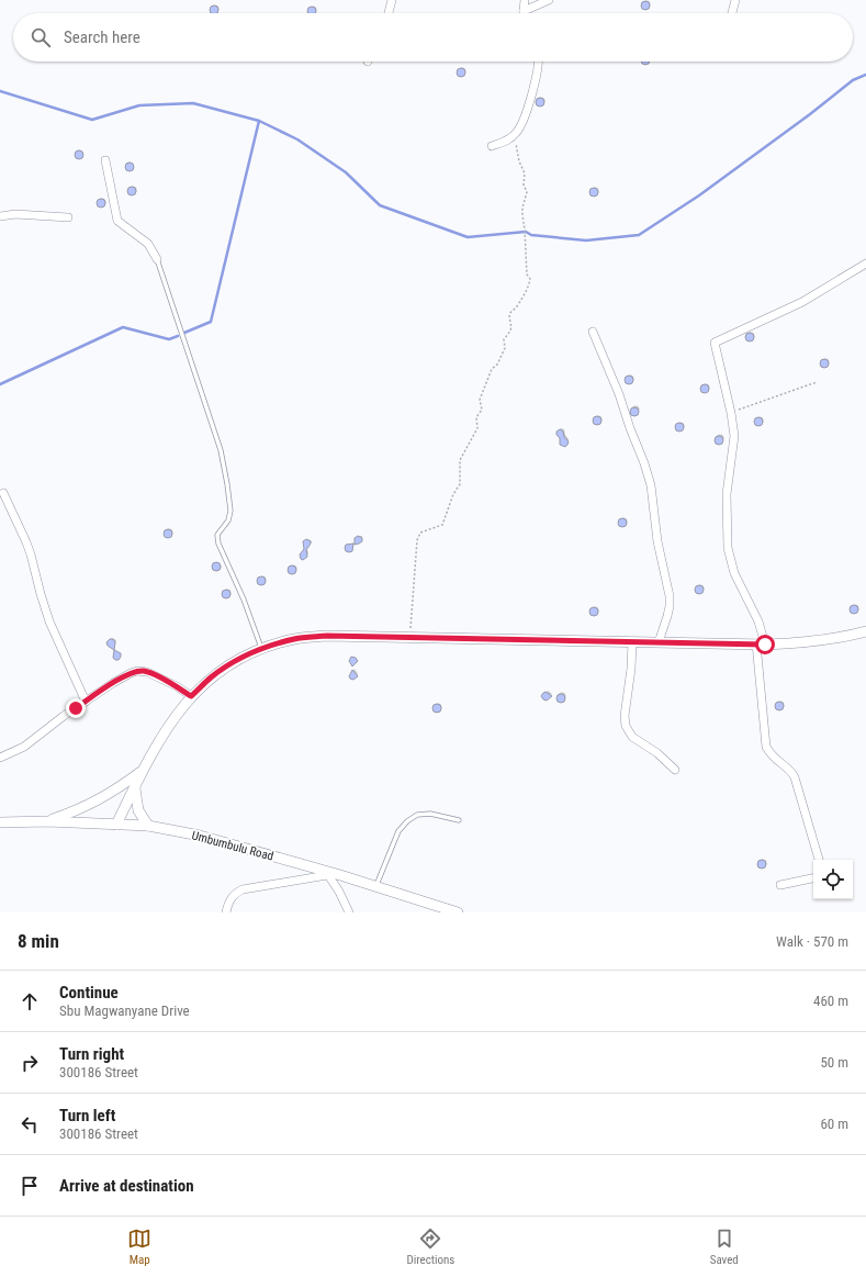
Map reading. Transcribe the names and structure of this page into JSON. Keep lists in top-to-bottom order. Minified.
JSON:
{"streets":{"main road":["Umbumbulu Road"]},"page":{"search":"Search here","heading":["8 min","Walk · 570 m"],"list":[["Continue","Sbu Magwanyane Drive","460 m"],["Turn right","300186 Street","50 m"],["Turn left","300186 Street","60 m"],"Arrive at destination"],"nav":["Map","Directions","Saved"]}}
